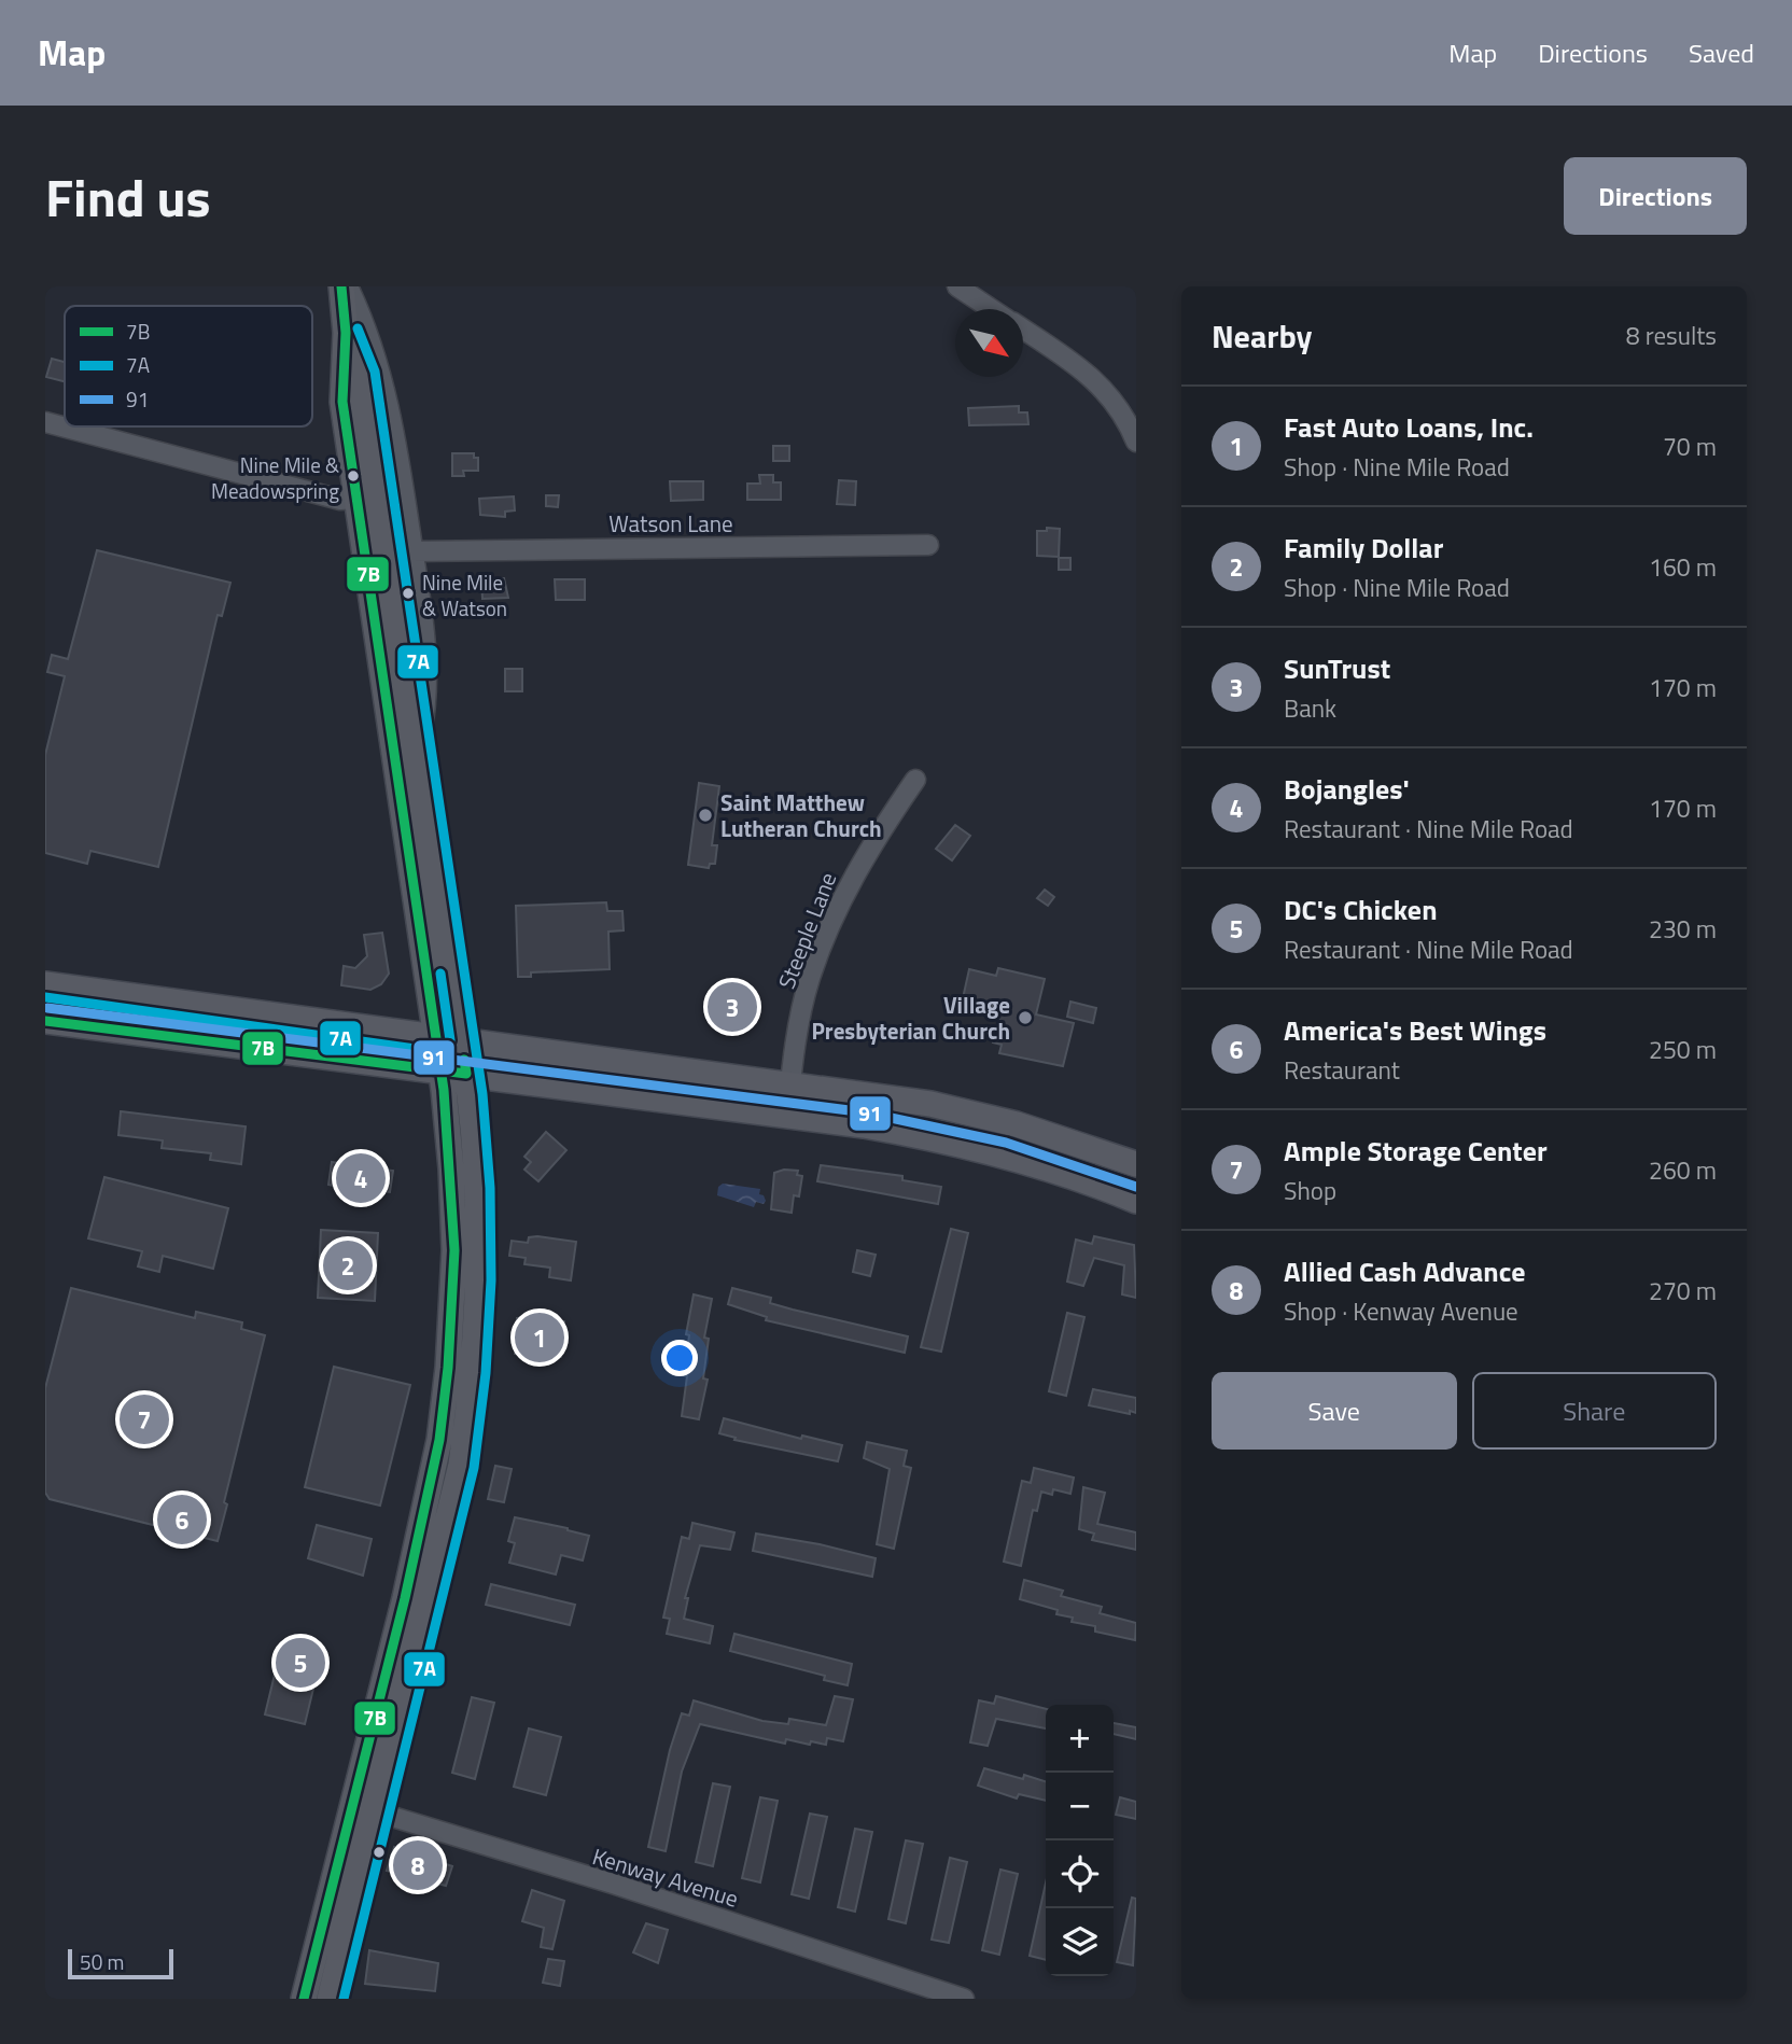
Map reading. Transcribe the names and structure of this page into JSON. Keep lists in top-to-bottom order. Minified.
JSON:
{"streets":{"street":["Watson Lane","Steeple Lane","Kenway Avenue"]},"places":["Nine Mile & Meadowspring","Nine Mile & Watson","Saint Matthew Lutheran Church","Village Presbyterian Church"],"lines":["transit line 7B","transit line 7A","transit line 91"],"legend":["7B","7A","91"],"scale_bar":"50 m","north":"bottom right","page":{"header":"Map","nav":["Map","Directions","Saved"],"title":"Find us","buttons":["Directions",["Save","Share"]],"heading":["Nearby","8 results"],"list":[{"mark":"1","name":"Fast Auto Loans, Inc.","note":"Shop · Nine Mile Road","value":"70 m"},{"mark":"2","name":"Family Dollar","note":"Shop · Nine Mile Road","value":"160 m"},{"mark":"3","name":"SunTrust","note":"Bank","value":"170 m"},{"mark":"4","name":"Bojangles'","note":"Restaurant · Nine Mile Road","value":"170 m"},{"mark":"5","name":"DC's Chicken","note":"Restaurant · Nine Mile Road","value":"230 m"},{"mark":"6","name":"America's Best Wings","note":"Restaurant","value":"250 m"},{"mark":"7","name":"Ample Storage Center","note":"Shop","value":"260 m"},{"mark":"8","name":"Allied Cash Advance","note":"Shop · Kenway Avenue","value":"270 m"}],"pins":["3","4","2","1","7","6","5","8"],"map_buttons":["+","−"],"scale":"50 m"}}
